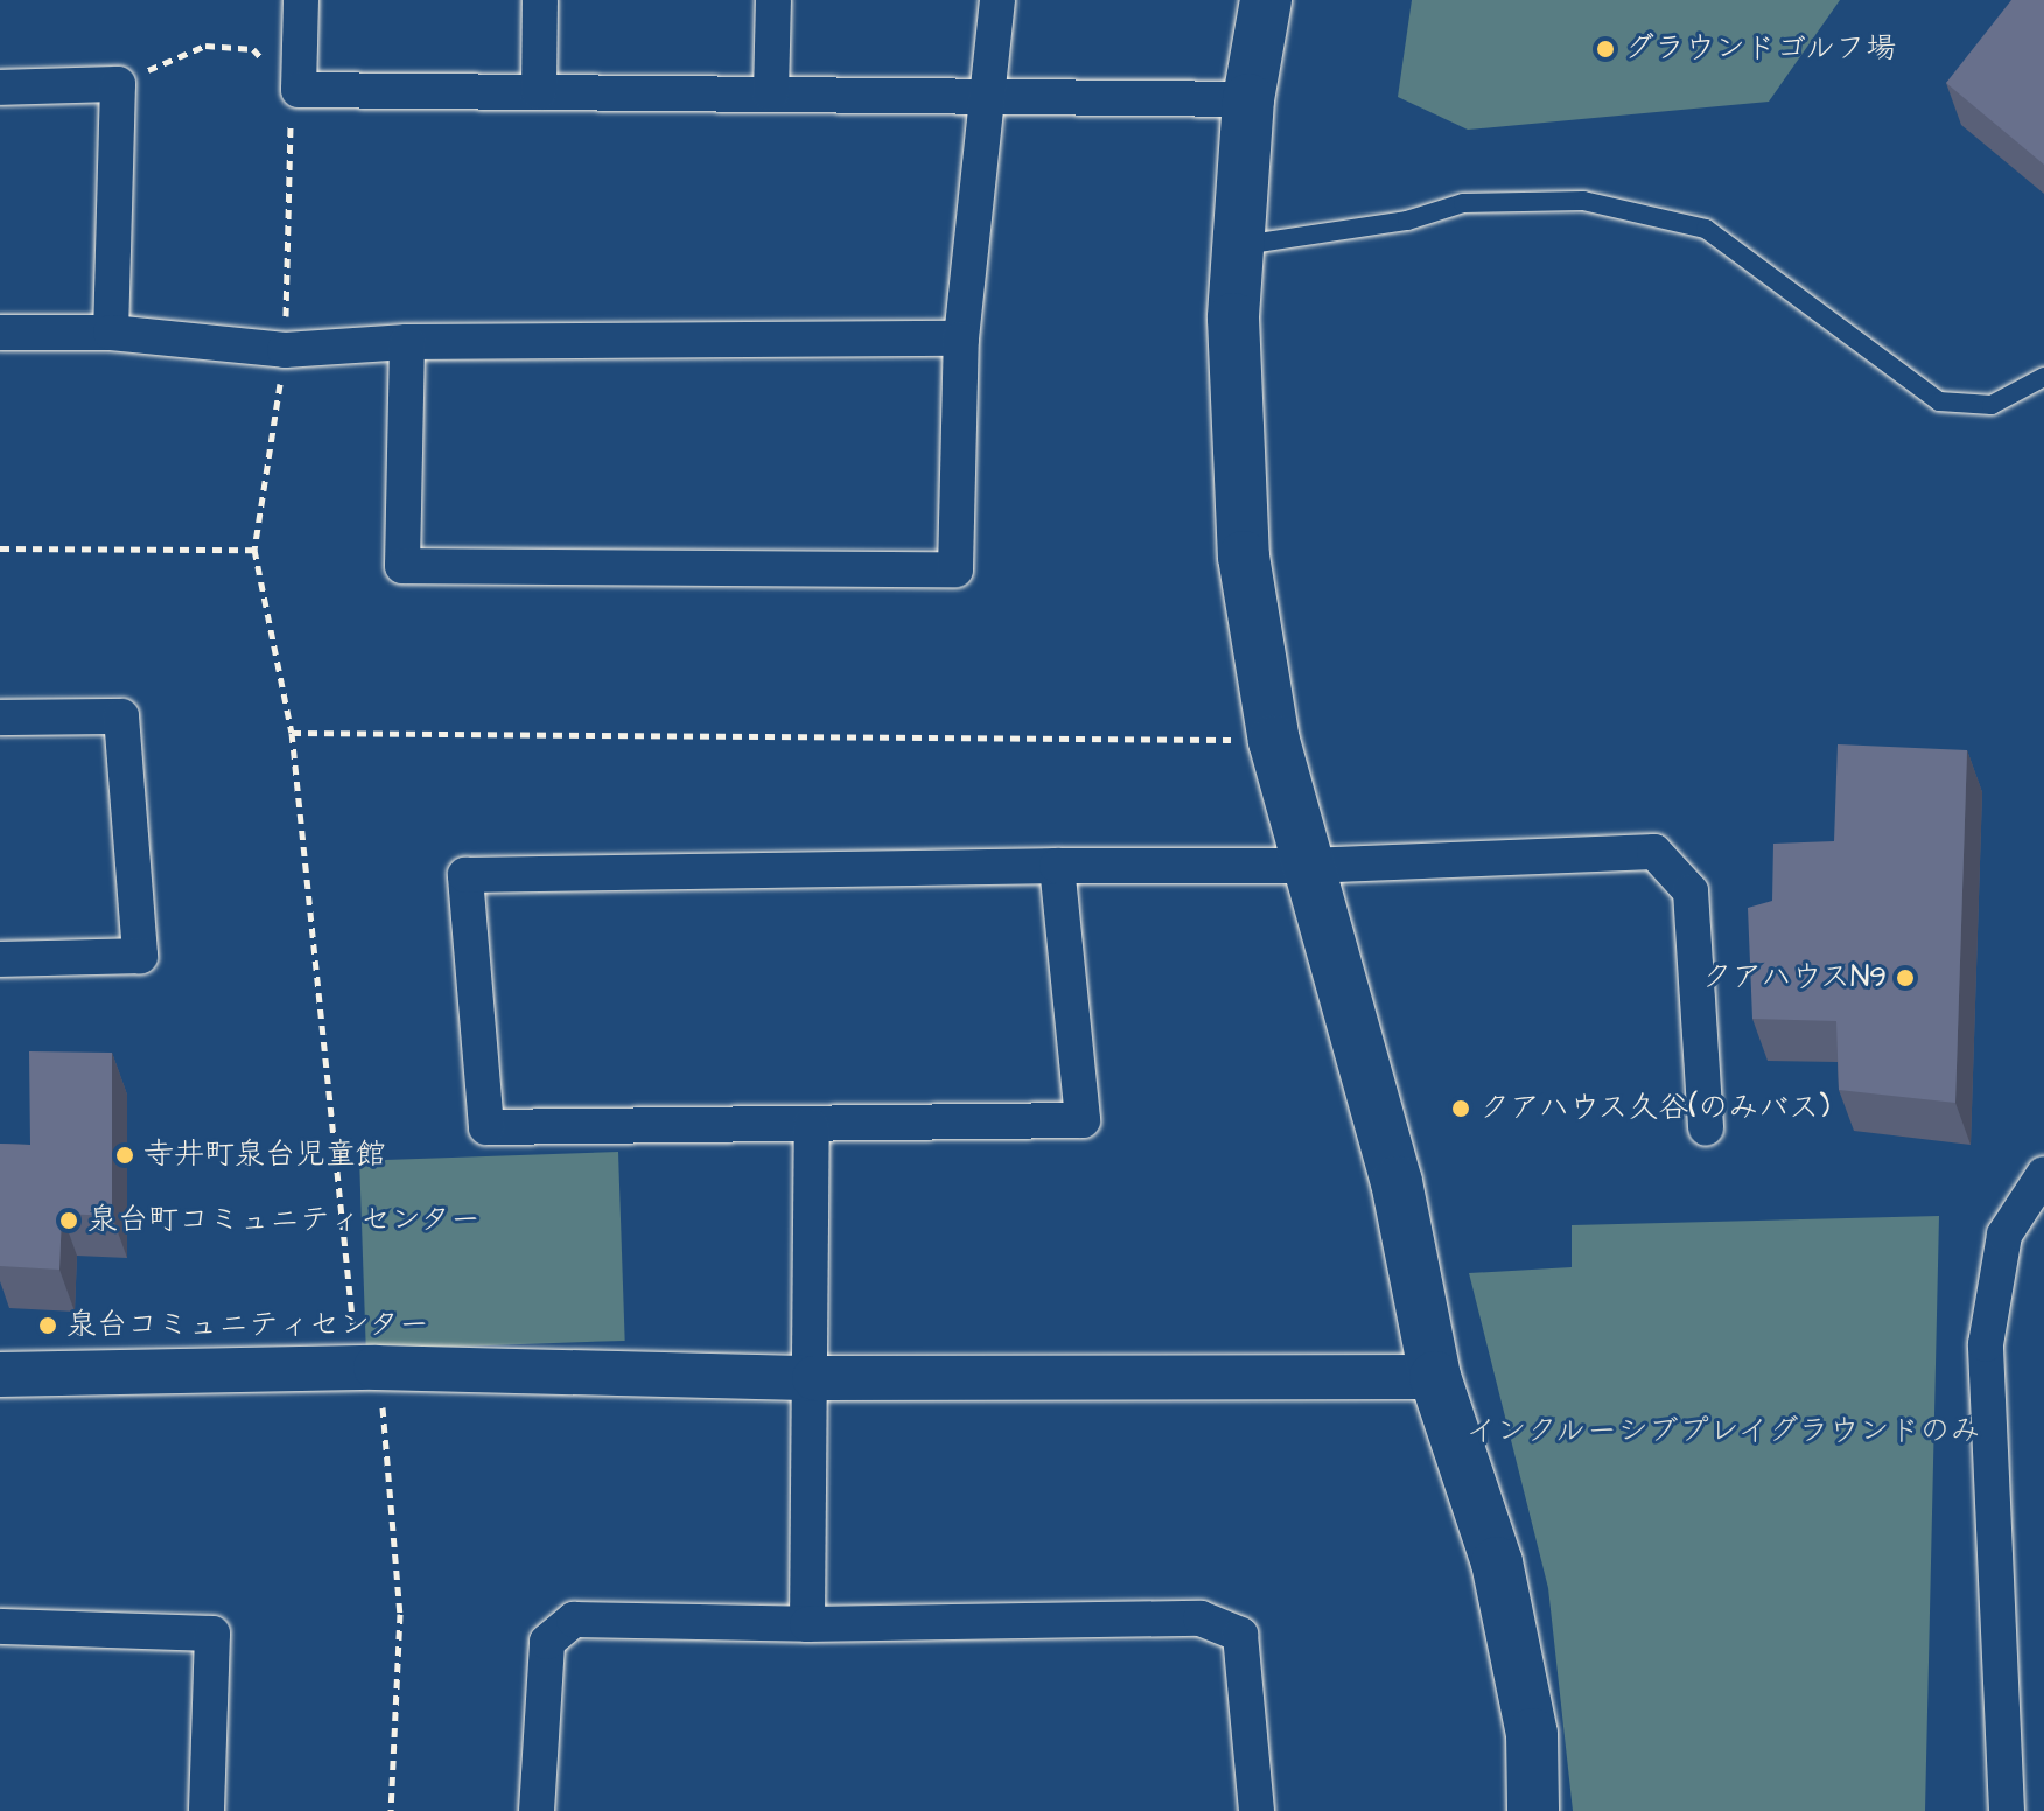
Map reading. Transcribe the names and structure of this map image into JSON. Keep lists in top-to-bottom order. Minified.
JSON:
{"parks":["インクルーシブプレイグラウンドのみ"],"places":["グラウンドゴルフ場","クアハウスN9","クアハウス久谷(のみバス)","寺井町泉台児童館","泉台町コミュニティセンター","泉台コミュニティセンター"]}
